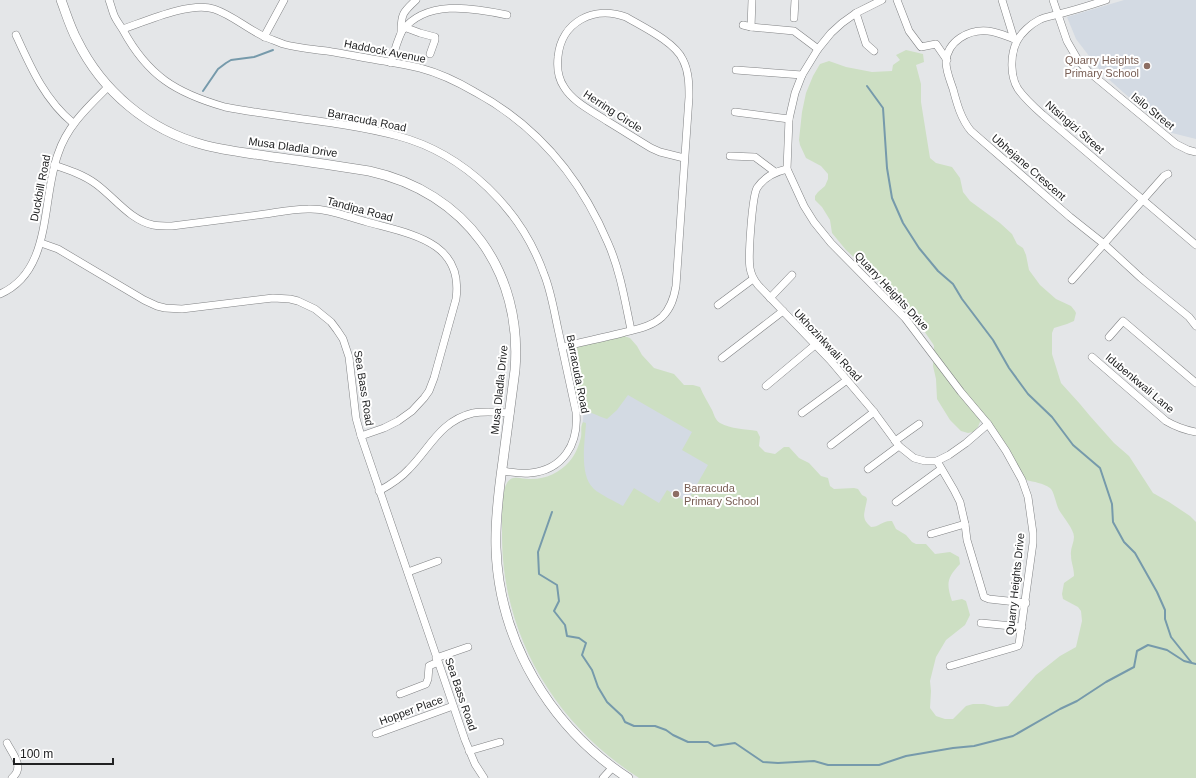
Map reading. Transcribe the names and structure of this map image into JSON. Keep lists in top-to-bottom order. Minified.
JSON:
{"streets":{"street":["Haddock Avenue","Herring Circle","Isilo Street","Barracuda Road","Ntsingizi Street","Musa Dladla Drive","Ubhejane Crescent","Duckbill Road","Tandipa Road","Quarry Heights Drive","Ukhozinkwali Road","Idubenkwali Lane","Sea Bass Road","Hopper Place"]},"crossings":[["Haddock Avenue","Herring Circle"],["Haddock Avenue","Barracuda Road"],["Herring Circle","Barracuda Road"],["Barracuda Road","Musa Dladla Drive"],["Musa Dladla Drive","Duckbill Road"],["Duckbill Road","Tandipa Road"],["Duckbill Road","Sea Bass Road"],["Tandipa Road","Sea Bass Road"],["Sea Bass Road","Hopper Place"]],"places":["Quarry Heights Primary School","Barracuda Primary School"],"scale_bar":"100 m"}
